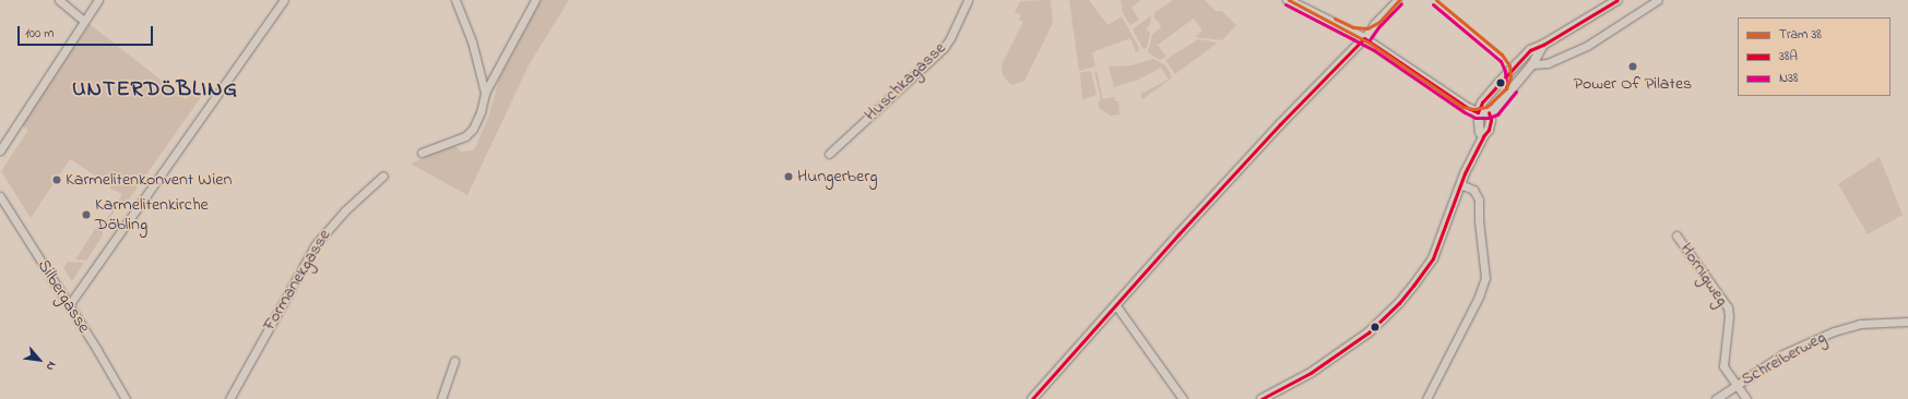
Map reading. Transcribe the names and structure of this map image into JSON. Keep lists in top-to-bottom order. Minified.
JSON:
{"streets":{"street":["Huschkagasse","Hornigweg","Formanekgasse","Silbergasse","Schreiberweg"]},"crossings":[["Hornigweg","Schreiberweg"]],"districts":["UNTERDÖBLING"],"places":["Power Of Pilates","Hungerberg","Karmelitenkonvent Wien","Karmelitenkirche Döbling"],"lines":["tram line 38","transit line 38A","transit line N38"],"legend":["Tram 38","38A","N38"],"scale_bar":"100 m","north":"bottom right"}
